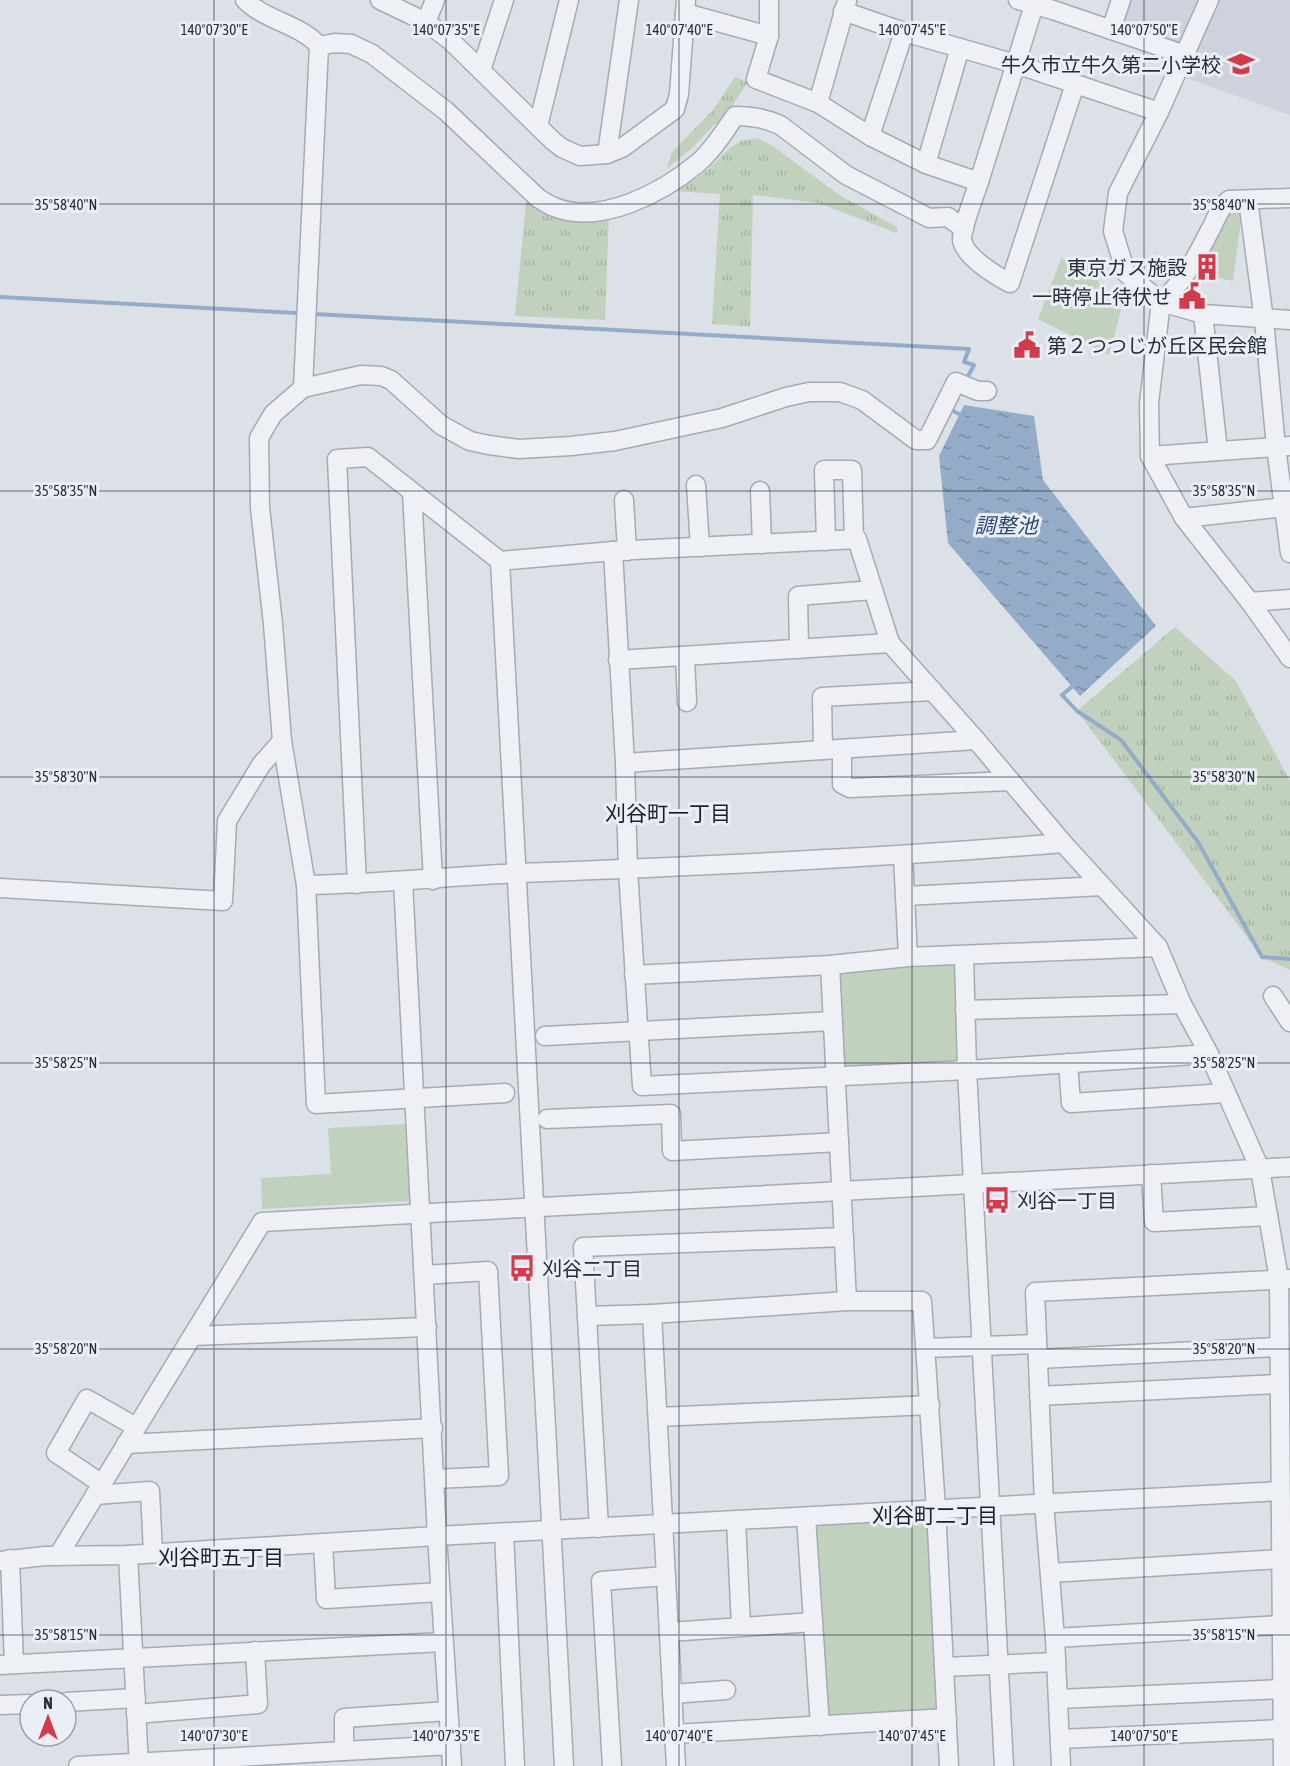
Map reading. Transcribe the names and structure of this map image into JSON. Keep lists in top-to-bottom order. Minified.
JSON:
{"districts":["刈谷町一丁目","刈谷町二丁目","刈谷町五丁目"],"water":["調整池"],"places":{"school or university":["牛久市立牛久第二小学校"],"building":["東京ガス施設"],"public building":["一時停止待伏せ","第２つつじが丘区民会館"],"bus stop":["刈谷一丁目","刈谷二丁目"]},"north":"top","coordinates":["140°07'30\"E","140°07'35\"E","140°07'40\"E","140°07'45\"E","140°07'50\"E","35°58'40\"N","35°58'35\"N","35°58'30\"N","35°58'25\"N","35°58'20\"N","35°58'15\"N"]}
